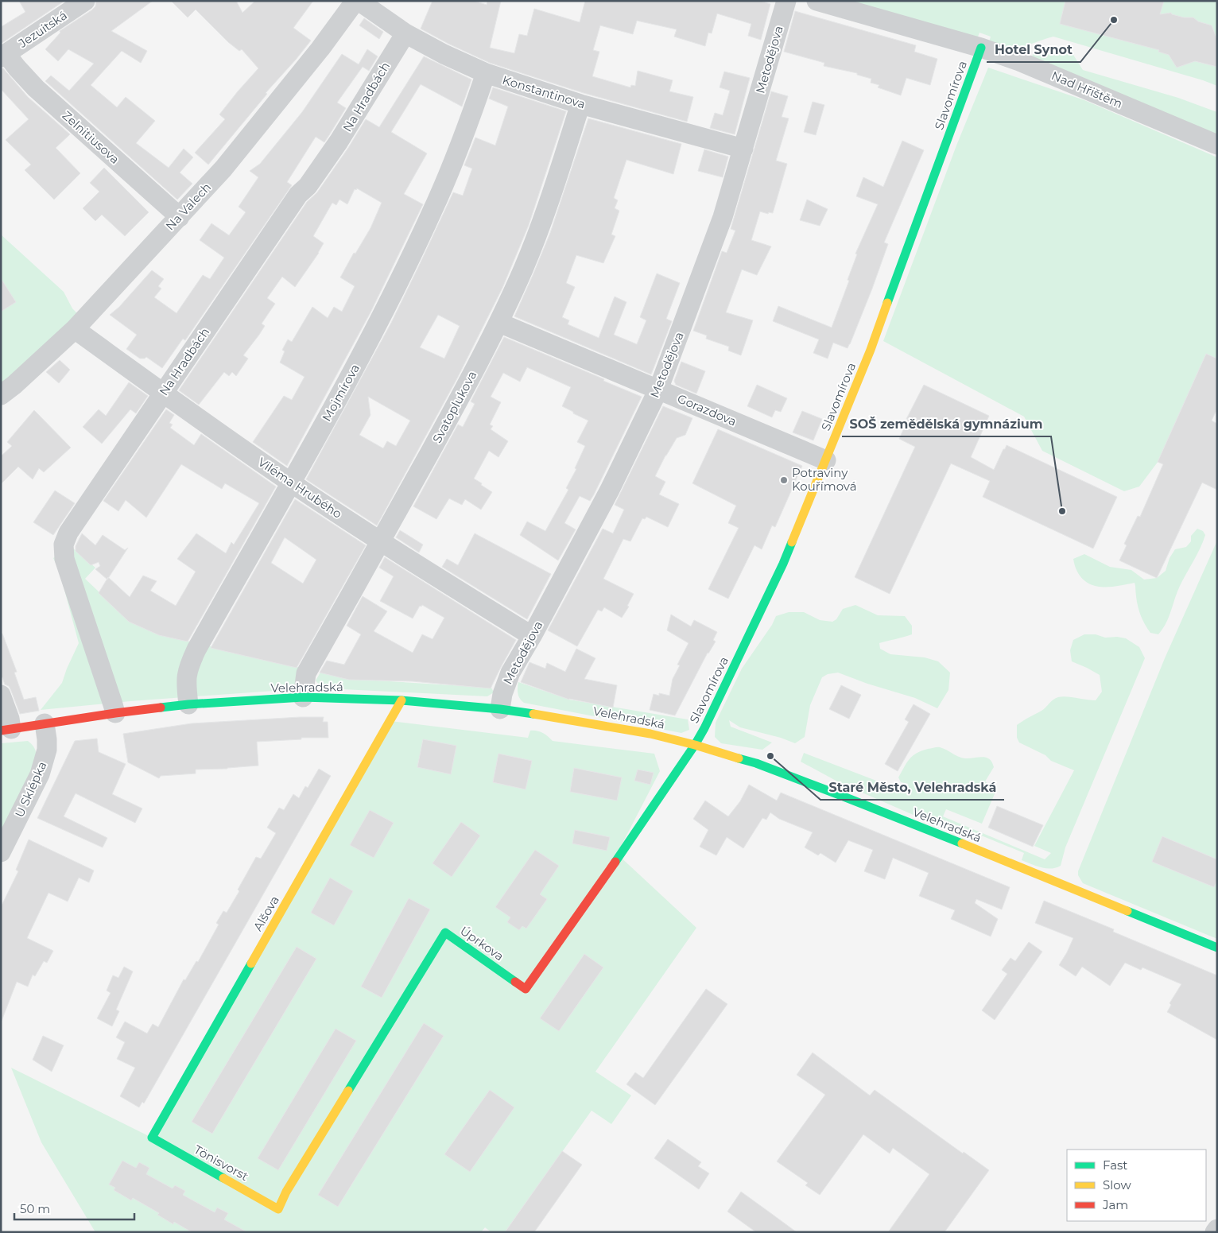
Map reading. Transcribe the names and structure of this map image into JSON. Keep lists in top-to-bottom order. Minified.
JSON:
{"streets":{"street":["Jezuitská","Metodějova","Nad Hřištěm","Konstantinova","Slavomírova","Na Hradbách","Zelnitiusova","Na Valech","Mojmírova","Svatoplukova","Gorazdova","Viléma Hrubého","Velehradská","U Sklépka","Alšova","Úprkova","Tönisvorst"]},"crossings":[["Jezuitská","Zelnitiusova"],["Metodějova","Konstantinova"],["Metodějova","Gorazdova"],["Metodějova","Viléma Hrubého"],["Metodějova","Velehradská"],["Nad Hřištěm","Slavomírova"],["Konstantinova","Na Hradbách"],["Konstantinova","Na Valech"],["Konstantinova","Mojmírova"],["Konstantinova","Svatoplukova"],["Slavomírova","Gorazdova"],["Slavomírova","Velehradská"],["Slavomírova","Úprkova"],["Na Hradbách","Viléma Hrubého"],["Na Hradbách","Velehradská"],["Zelnitiusova","Na Valech"],["Na Valech","Viléma Hrubého"],["Mojmírova","Viléma Hrubého"],["Mojmírova","Velehradská"],["Svatoplukova","Gorazdova"],["Svatoplukova","Viléma Hrubého"],["Svatoplukova","Velehradská"],["Velehradská","U Sklépka"],["Velehradská","Alšova"],["Velehradská","Úprkova"],["Alšova","Tönisvorst"],["Úprkova","Tönisvorst"]],"places":["Hotel Synot","Potraviny Kouřímová","SOŠ zemědělská gymnázium","Staré Město, Velehradská"],"legend":["Fast","Slow","Jam"],"scale_bar":"50 m"}
